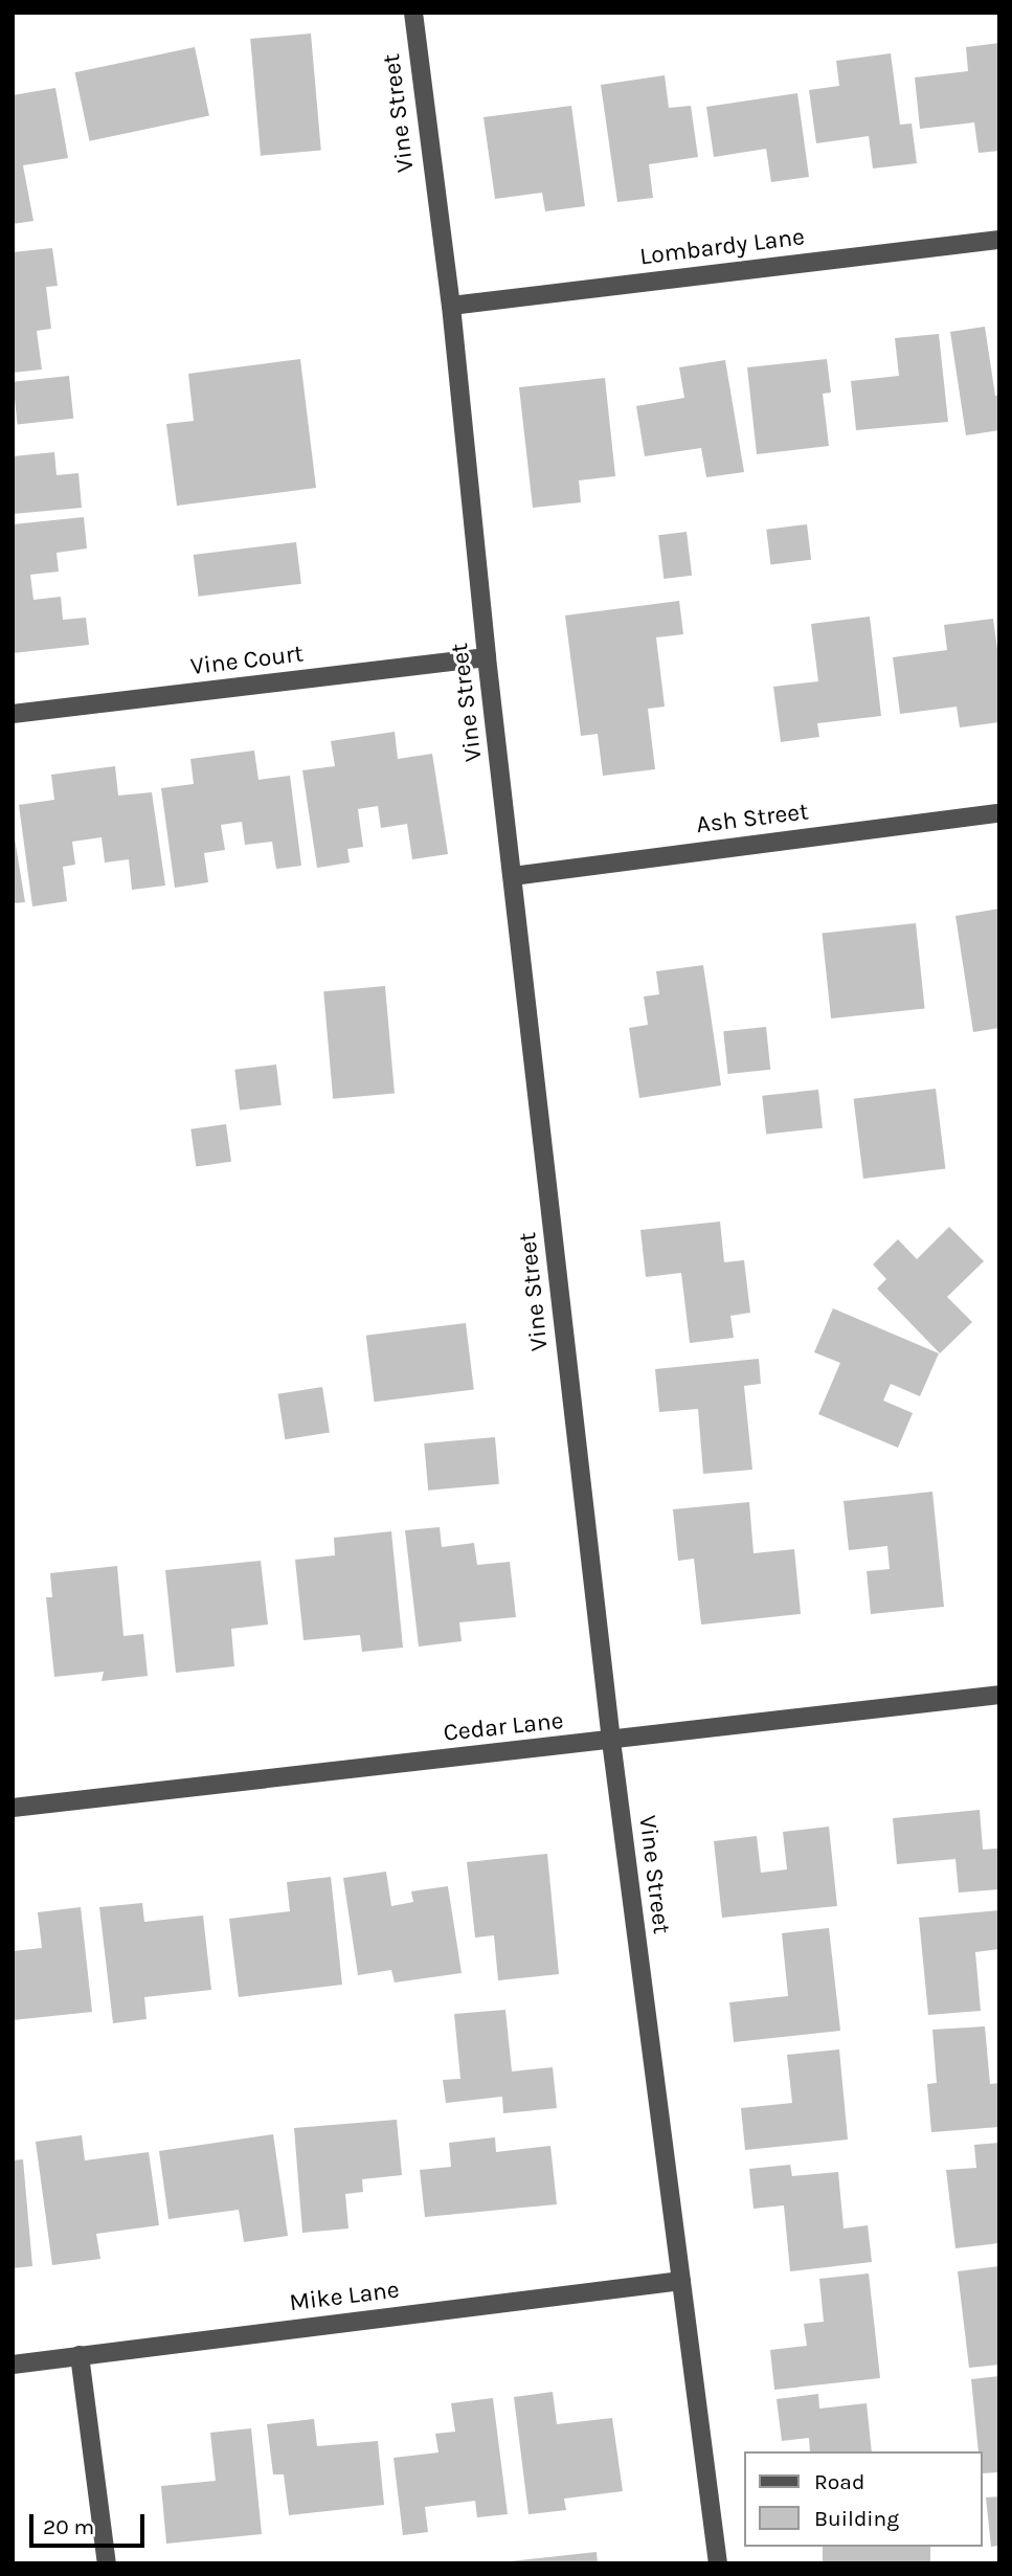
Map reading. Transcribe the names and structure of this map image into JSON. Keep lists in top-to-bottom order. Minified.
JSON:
{"streets":{"street":["Vine Street","Lombardy Lane","Vine Court","Ash Street","Cedar Lane","Mike Lane"]},"crossings":[["Vine Street","Lombardy Lane"],["Vine Street","Vine Court"],["Vine Street","Ash Street"],["Vine Street","Cedar Lane"],["Vine Street","Mike Lane"]],"legend":["Road","Building"],"scale_bar":"20 m"}
